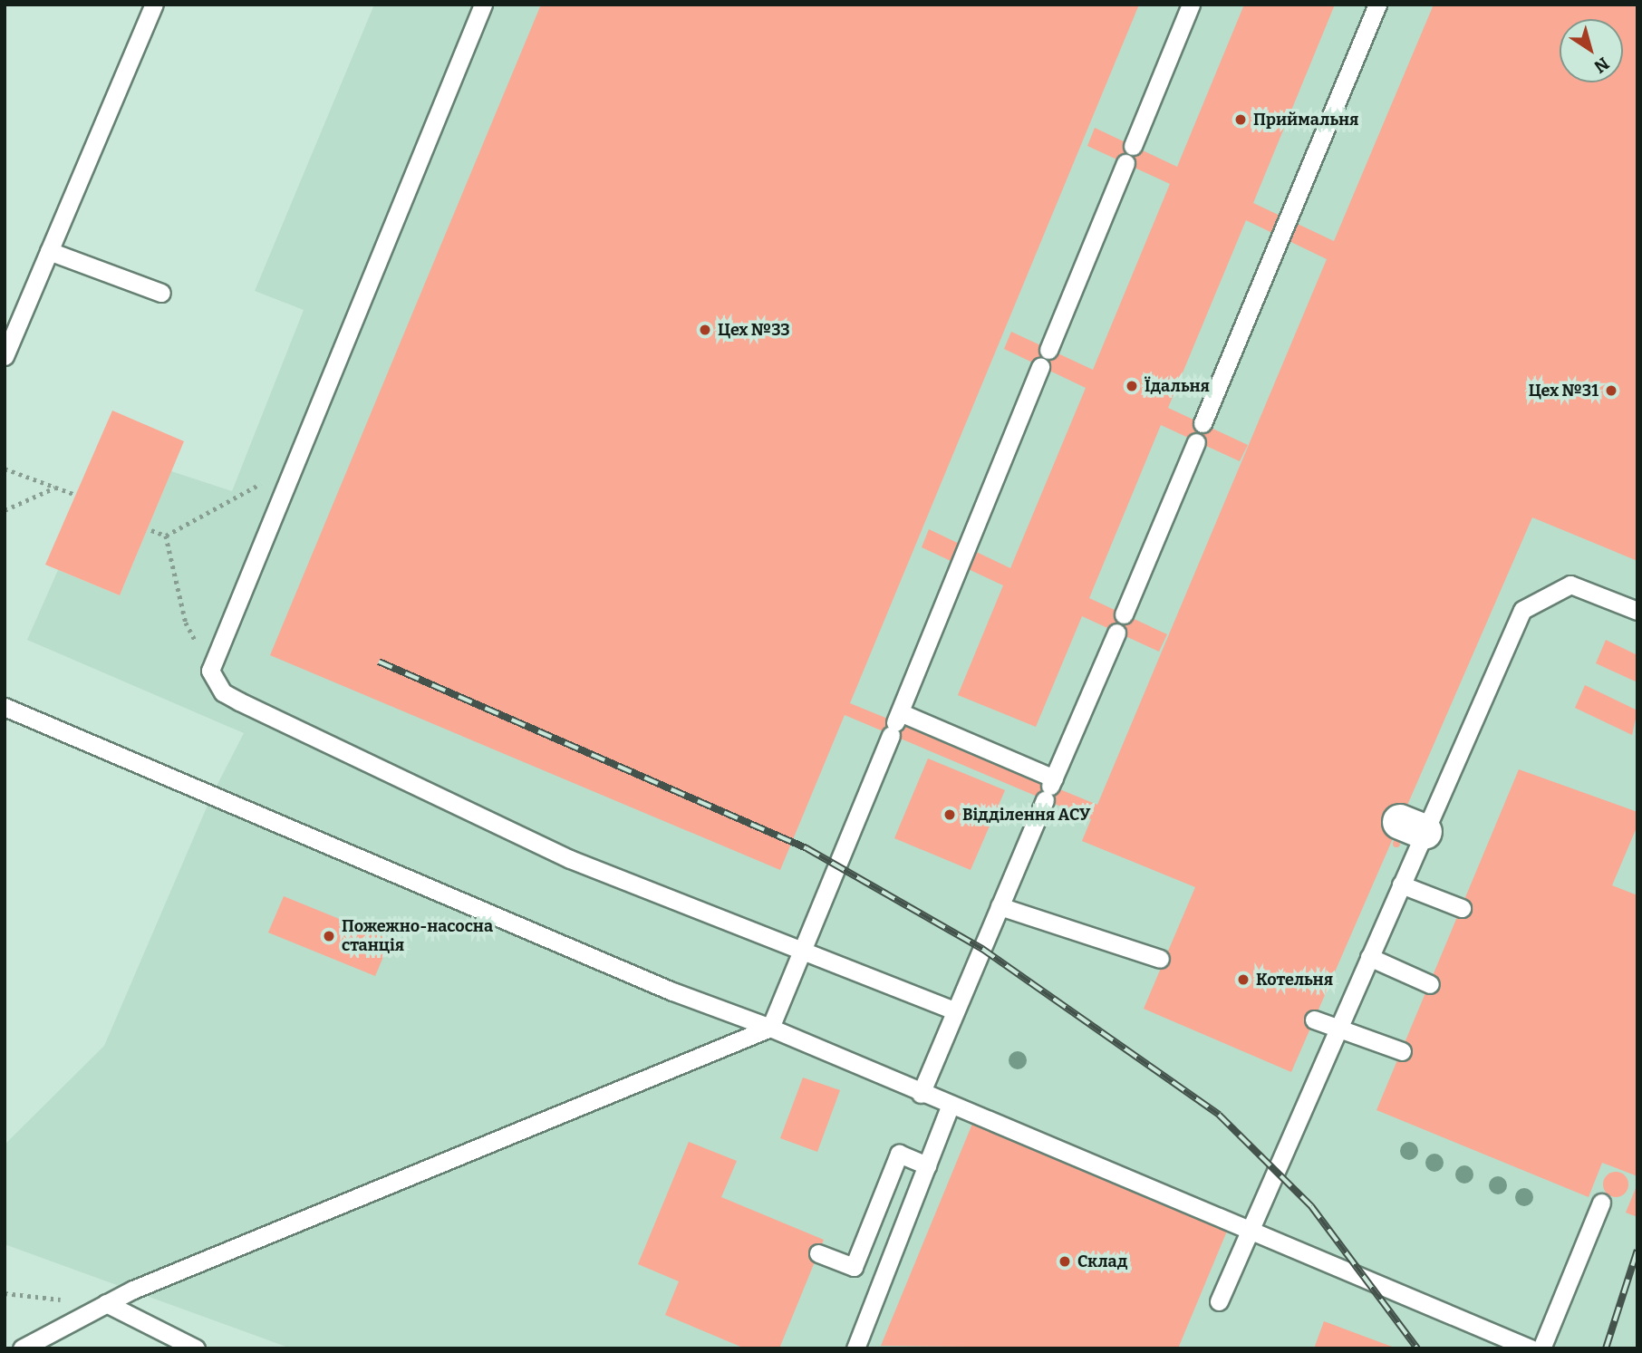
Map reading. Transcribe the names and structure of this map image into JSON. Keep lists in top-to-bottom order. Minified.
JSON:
{"places":["Приймальня","Цех №33","Їдальня","Цех №31","Відділення АСУ","Пожежно-насосна станція","Котельня","Склад"],"north":"bottom right"}
